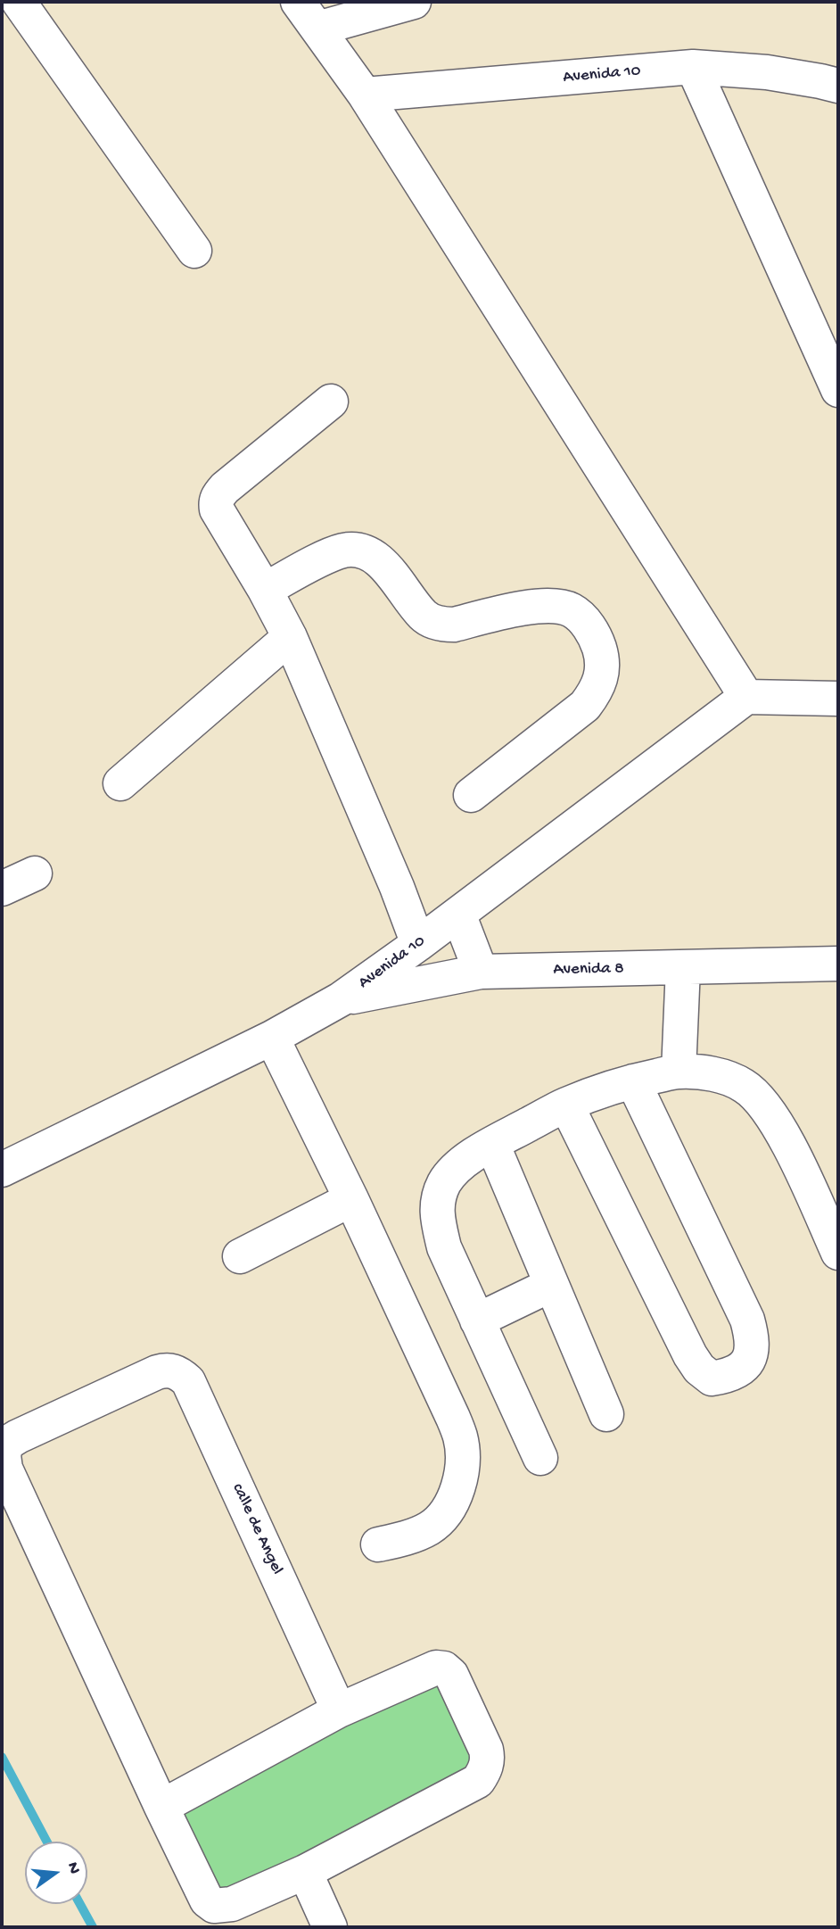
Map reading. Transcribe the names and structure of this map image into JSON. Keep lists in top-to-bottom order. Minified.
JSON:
{"streets":{"street":["Avenida 10","Avenida 8","calle de Angel"]},"crossings":[["Avenida 10","Avenida 8"]],"north":"right"}
